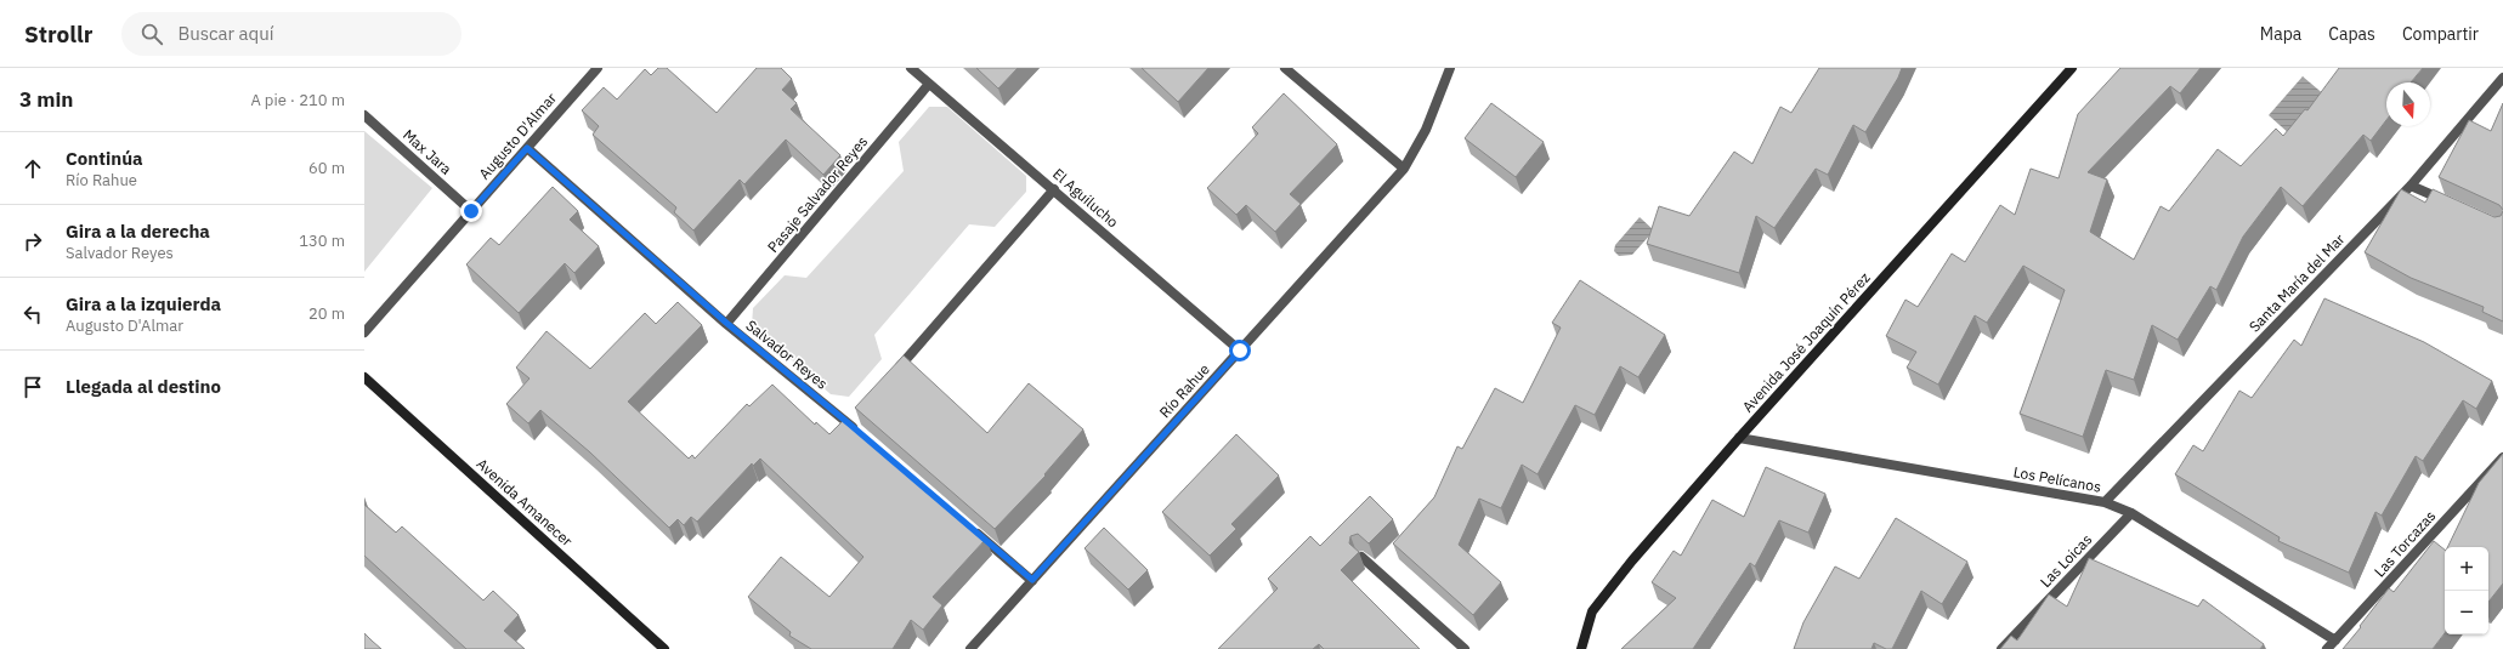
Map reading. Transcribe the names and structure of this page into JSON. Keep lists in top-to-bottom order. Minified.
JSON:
{"streets":{"main road":["Avenida José Joaquín Pérez","Avenida Amanecer"],"street":["Augusto D'Almar","Max Jara","Pasaje Salvador Reyes","El Aguilucho","Santa María del Mar","Salvador Reyes","Río Rahue","Los Pelícanos","Las Torcazas","Las Loicas"]},"crossings":[["Augusto D'Almar","Max Jara"],["Augusto D'Almar","Salvador Reyes"],["Pasaje Salvador Reyes","El Aguilucho"],["Pasaje Salvador Reyes","Salvador Reyes"],["El Aguilucho","Río Rahue"],["Santa María del Mar","Los Pelícanos"],["Avenida José Joaquín Pérez","Los Pelícanos"],["Los Pelícanos","Las Torcazas"],["Los Pelícanos","Las Loicas"]],"north":"bottom","page":{"header":"Strollr","search":"Buscar aquí","nav":["Mapa","Capas","Compartir"],"heading":["3 min","A pie · 210 m"],"list":[["Continúa","Río Rahue","60 m"],["Gira a la derecha","Salvador Reyes","130 m"],["Gira a la izquierda","Augusto D'Almar","20 m"],"Llegada al destino"],"map_buttons":["+","−"]}}
